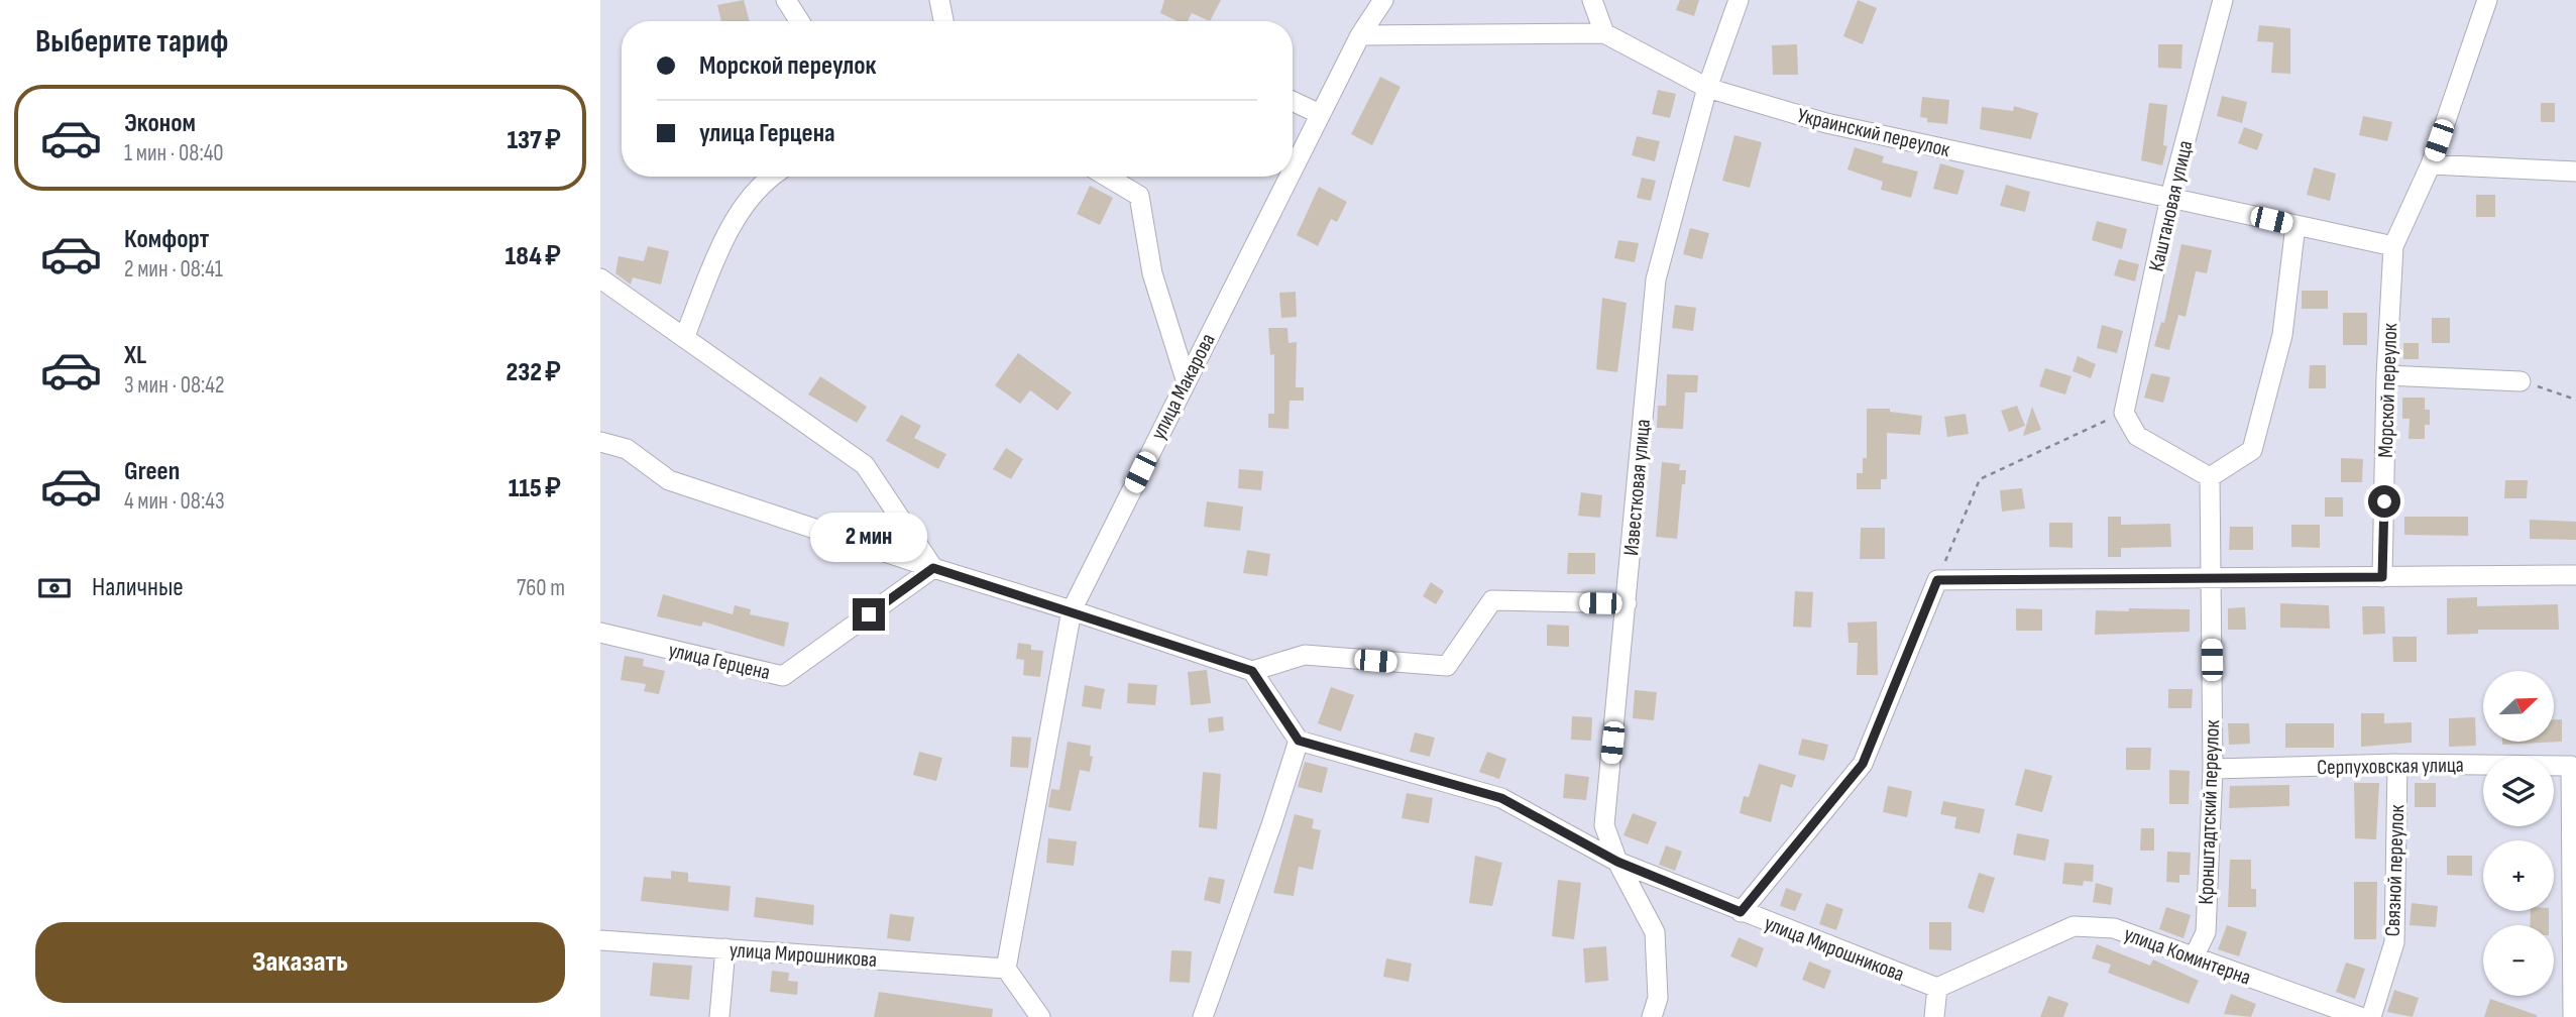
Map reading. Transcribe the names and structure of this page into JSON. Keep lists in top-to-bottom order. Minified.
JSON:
{"streets":{"street":["Украинский переулок","Каштановая улица","улица Макарова","Морской переулок","Известковая улица","улица Герцена","Серпуховская улица","Кронштадтский переулок","Связной переулок","улица Мирошникова","улица Коминтерна"]},"crossings":[["Украинский переулок","Каштановая улица"],["Украинский переулок","улица Макарова"],["Украинский переулок","Морской переулок"],["Украинский переулок","Известковая улица"],["улица Макарова","улица Мирошникова"],["Известковая улица","улица Мирошникова"],["Серпуховская улица","Кронштадтский переулок"],["Серпуховская улица","Связной переулок"],["Кронштадтский переулок","улица Коминтерна"],["улица Мирошникова","улица Коминтерна"]],"north":"top right","page":{"heading":"Выберите тариф","banner":["Морской переулок","улица Герцена"],"list":[{"name":"Эконом","note":"1 мин · 08:40","value":"137 ₽"},{"name":"Комфорт","note":"2 мин · 08:41","value":"184 ₽"},{"name":"XL","note":"3 мин · 08:42","value":"232 ₽"},{"name":"Green","note":"4 мин · 08:43","value":"115 ₽"}],"bubble":"2 мин","pay":["Наличные","760 m"],"map_buttons":["+","−"],"buttons":"Заказать"}}
